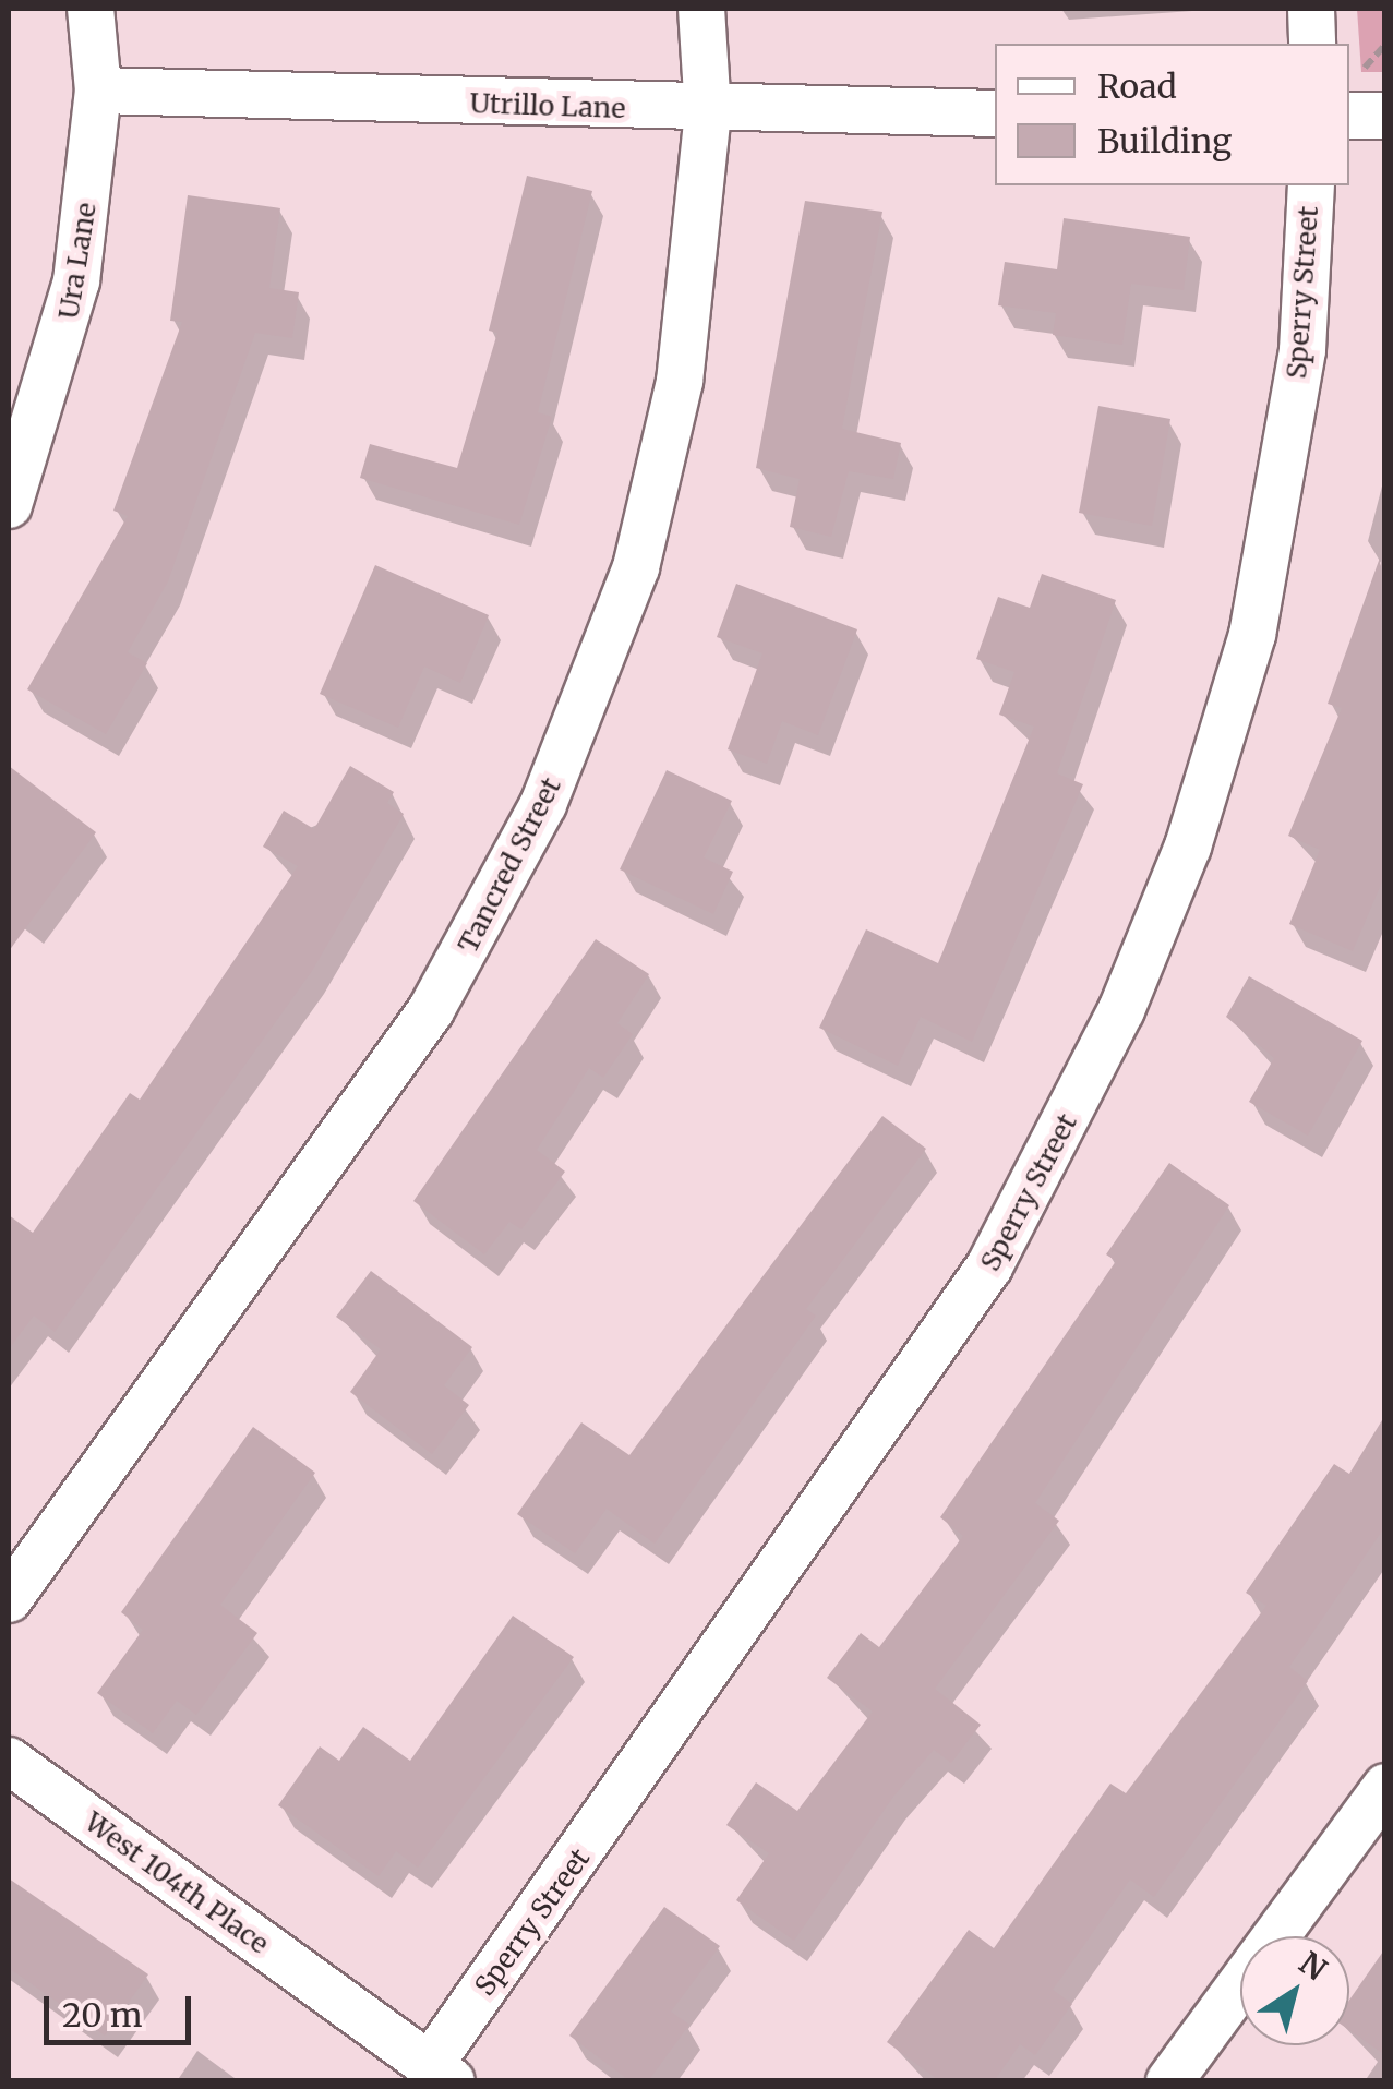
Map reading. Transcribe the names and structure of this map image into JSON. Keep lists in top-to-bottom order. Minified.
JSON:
{"streets":{"street":["Utrillo Lane","Ura Lane","Sperry Street","Tancred Street","West 104th Place"]},"crossings":[["Utrillo Lane","Ura Lane"],["Utrillo Lane","Tancred Street"],["Sperry Street","West 104th Place"]],"legend":["Road","Building"],"scale_bar":"20 m","north":"top right"}
